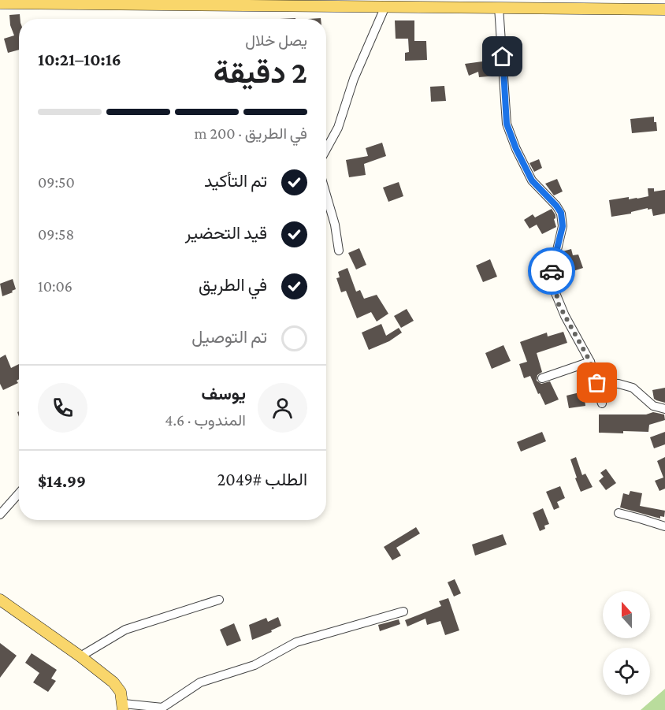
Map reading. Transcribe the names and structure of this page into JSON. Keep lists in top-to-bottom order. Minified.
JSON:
{"north":"top","page":{"heading":["2 دقيقة","يصل خلال","10:16–10:21"],"panel":["يوسف","المندوب · 4.6","الطلب #2049","$14.99"],"bar":"في الطريق · 200 m","list":[["تم التأكيد","09:50"],["قيد التحضير","09:58"],["في الطريق","10:06"],"تم التوصيل"]}}
